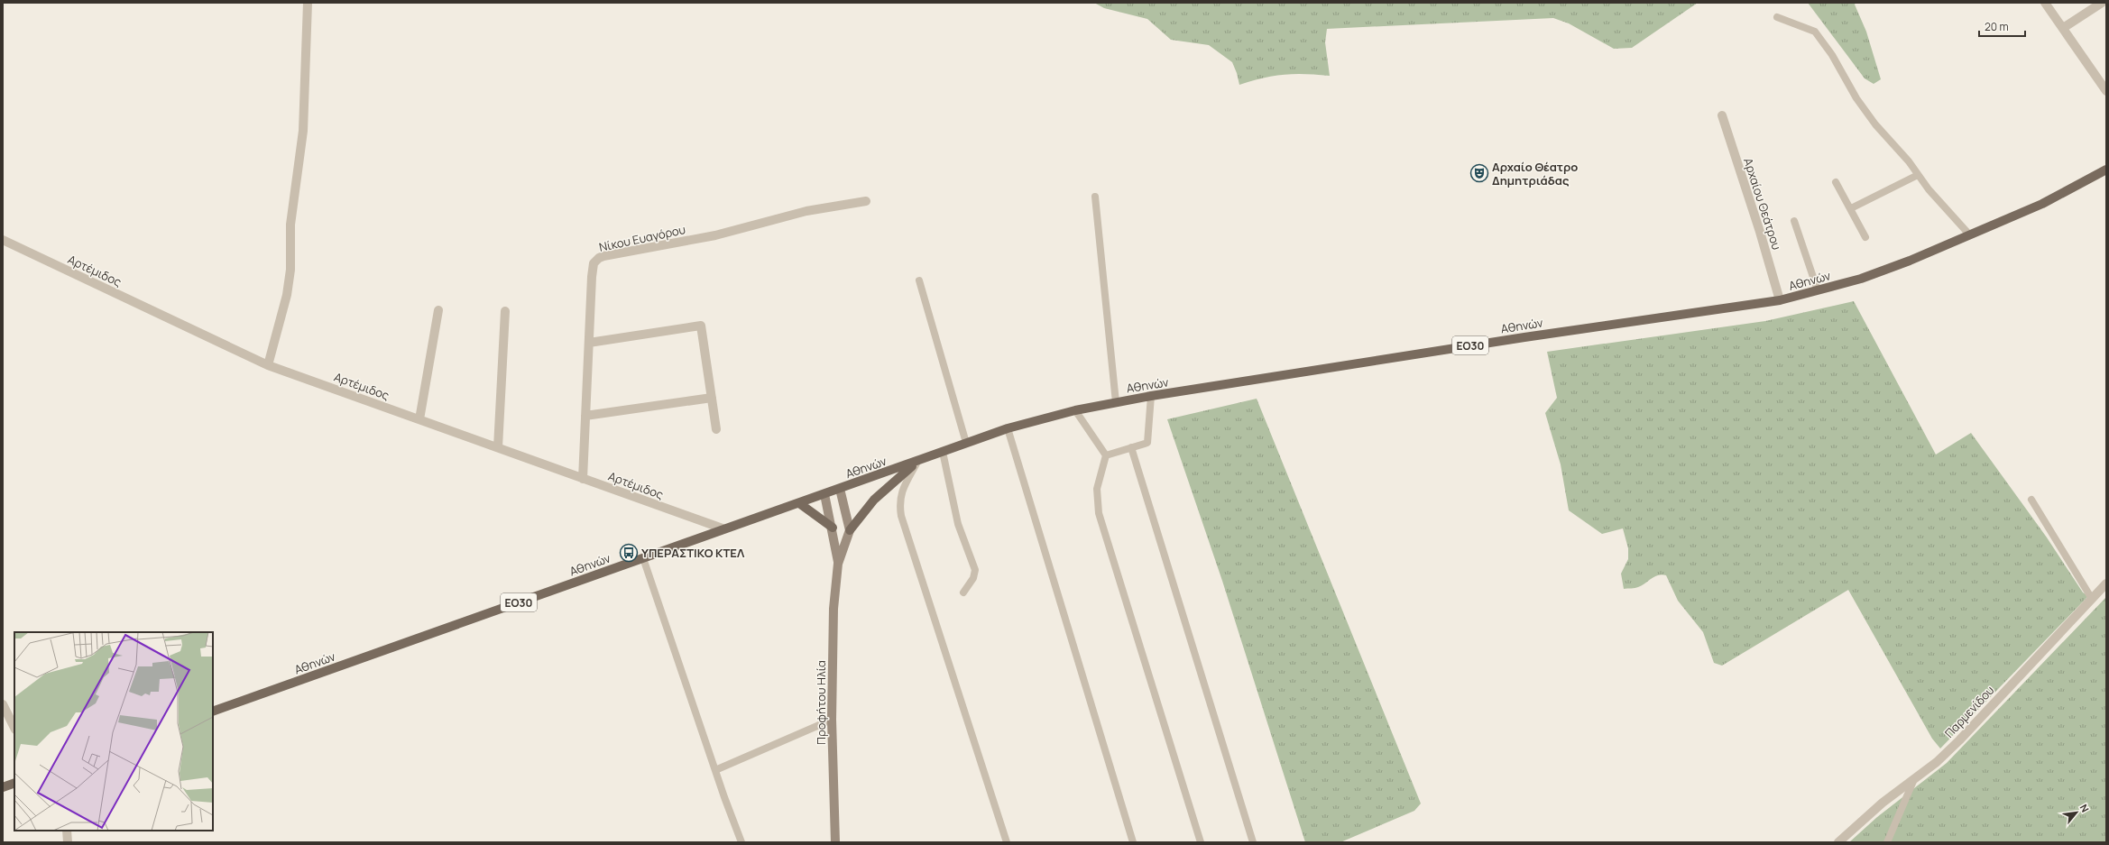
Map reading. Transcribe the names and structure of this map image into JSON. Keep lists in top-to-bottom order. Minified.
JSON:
{"streets":{"main road":["Αθηνών","ΕΟ30"],"street":["Αρχαίου Θεάτρου","Νίκου Ευαγόρου","Αρτέμιδος","Προφήτου Ηλία","Παρμενίδου"]},"crossings":[["Αρχαίου Θεάτρου","Αθηνών"],["Νίκου Ευαγόρου","Αρτέμιδος"],["Αρτέμιδος","Αθηνών"]],"places":{"theatre":["Αρχαίο Θέατρο Δημητριάδας"],"bus stop":["ΥΠΕΡΑΣΤΙΚΟ ΚΤΕΛ"]},"scale_bar":"20 m","north":"top right"}
